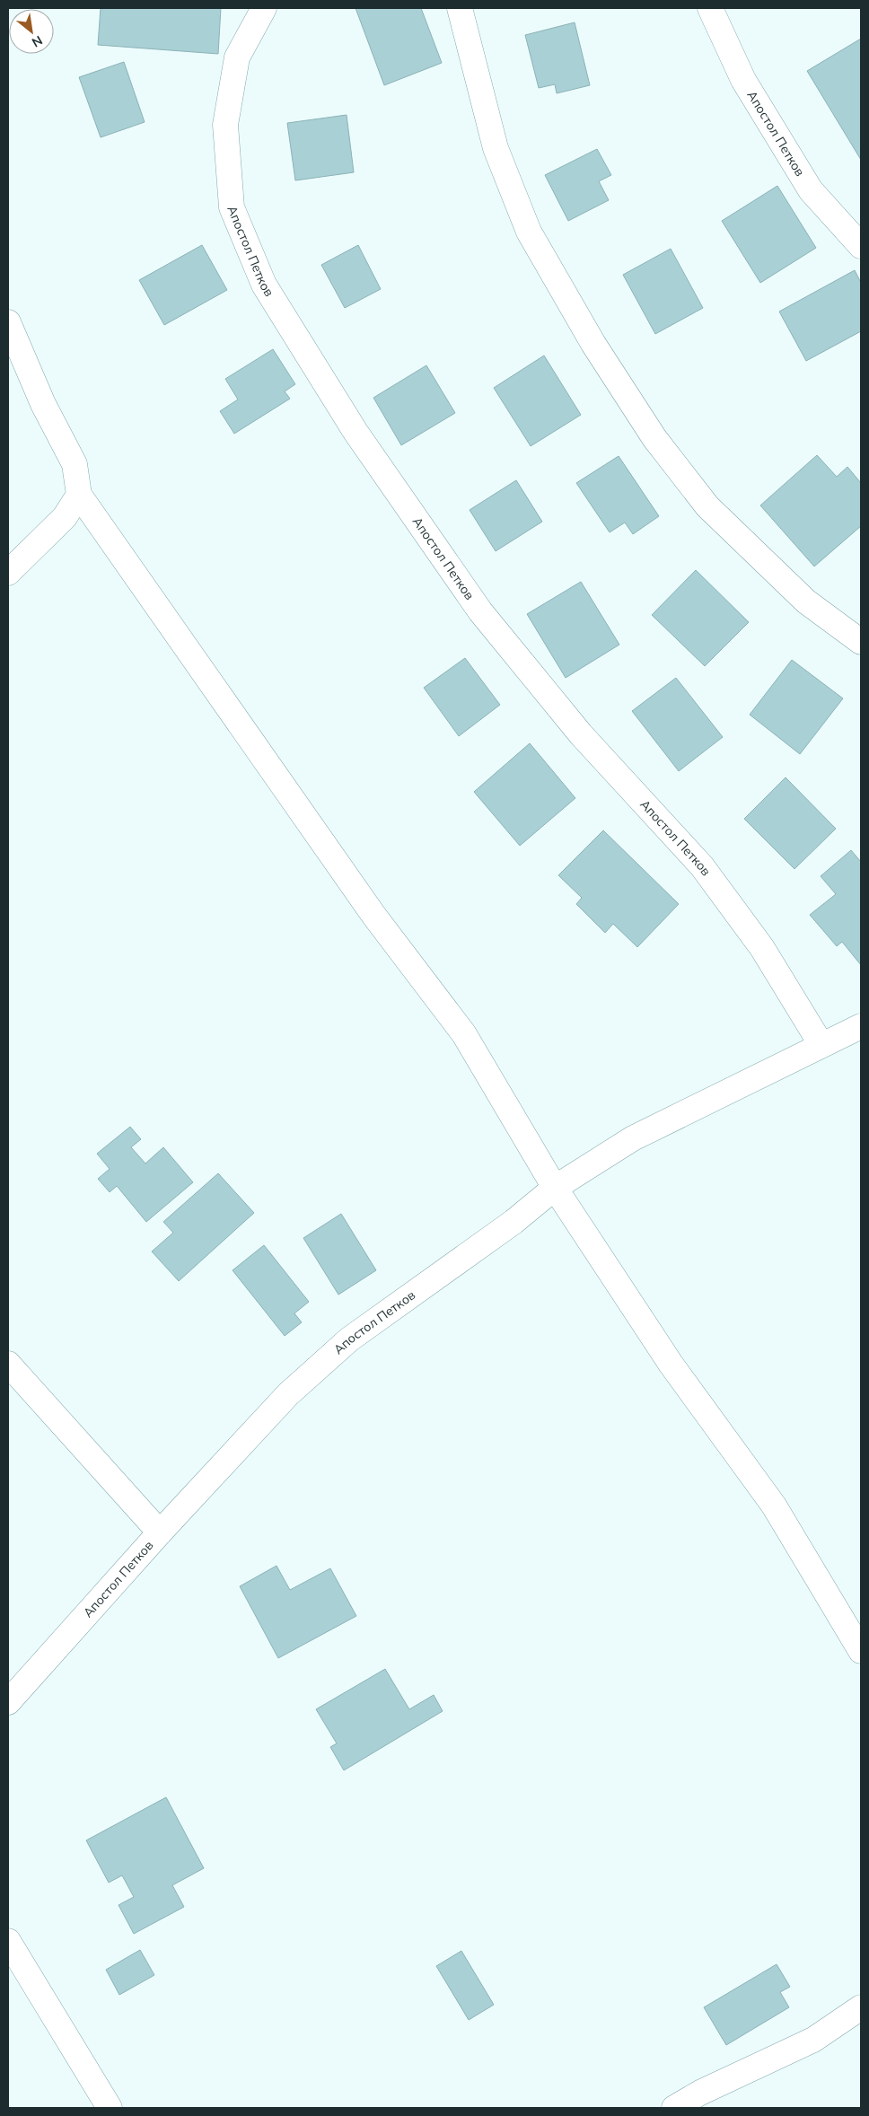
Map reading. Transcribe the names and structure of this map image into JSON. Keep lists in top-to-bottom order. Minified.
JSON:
{"streets":{"street":["Апостол Петков"]},"north":"bottom right"}
